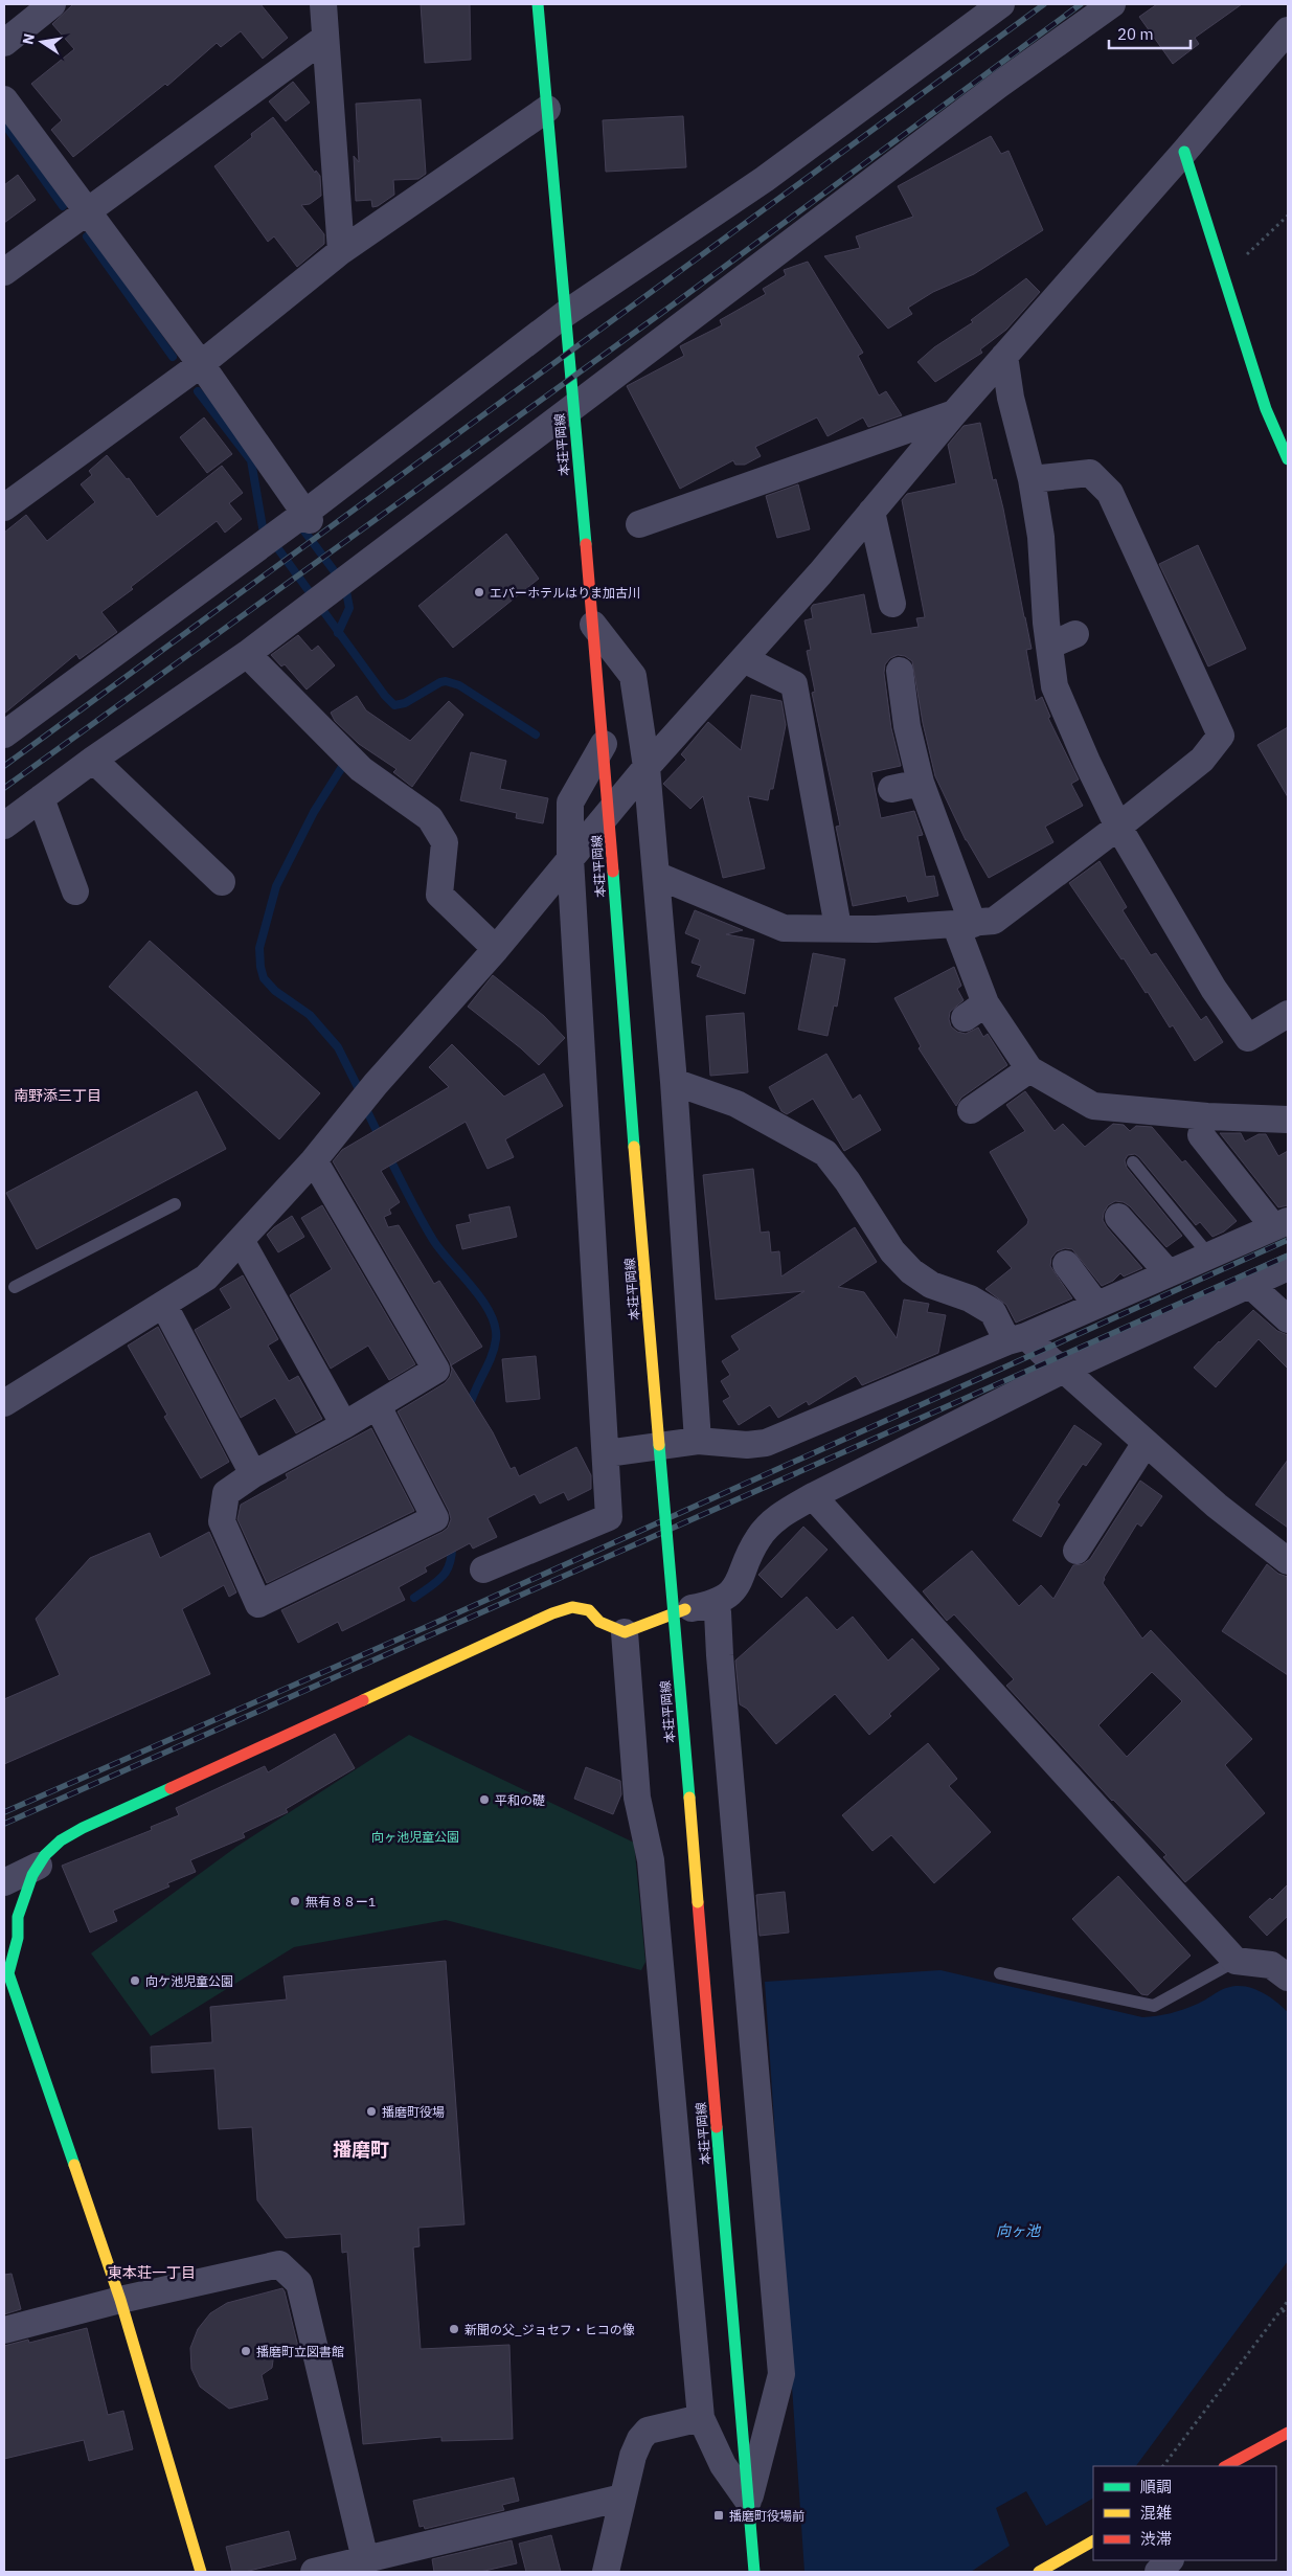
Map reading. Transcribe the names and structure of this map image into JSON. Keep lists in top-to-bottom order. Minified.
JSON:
{"streets":{"main road":["本荘平岡線"]},"districts":["南野添三丁目","播磨町","東本荘一丁目"],"water":["向ヶ池"],"parks":["向ヶ池児童公園"],"places":{"other":["エバーホテルはりま加古川","平和の礎","無有８８ー1","向ケ池児童公園","播磨町役場","新聞の父_ジョセフ・ヒコの像","播磨町立図書館"],"transit":["播磨町役場前"]},"legend":["順調","混雑","渋滞"],"scale_bar":"20 m","north":"left"}
